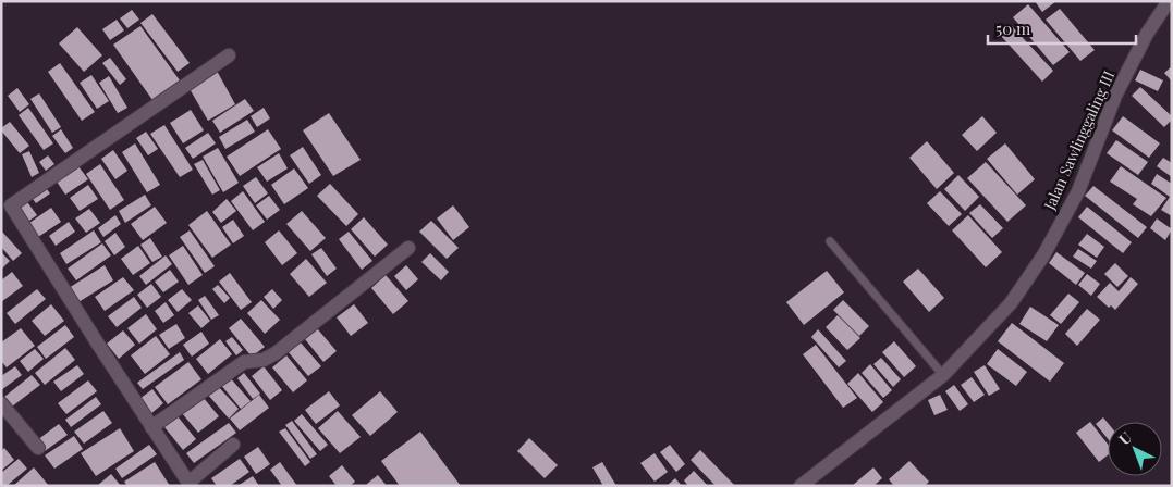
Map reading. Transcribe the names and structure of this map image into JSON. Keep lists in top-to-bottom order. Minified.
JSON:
{"streets":{"street":["Jalan Sawlinggaling III"]},"scale_bar":"50 m","north":"top left"}
